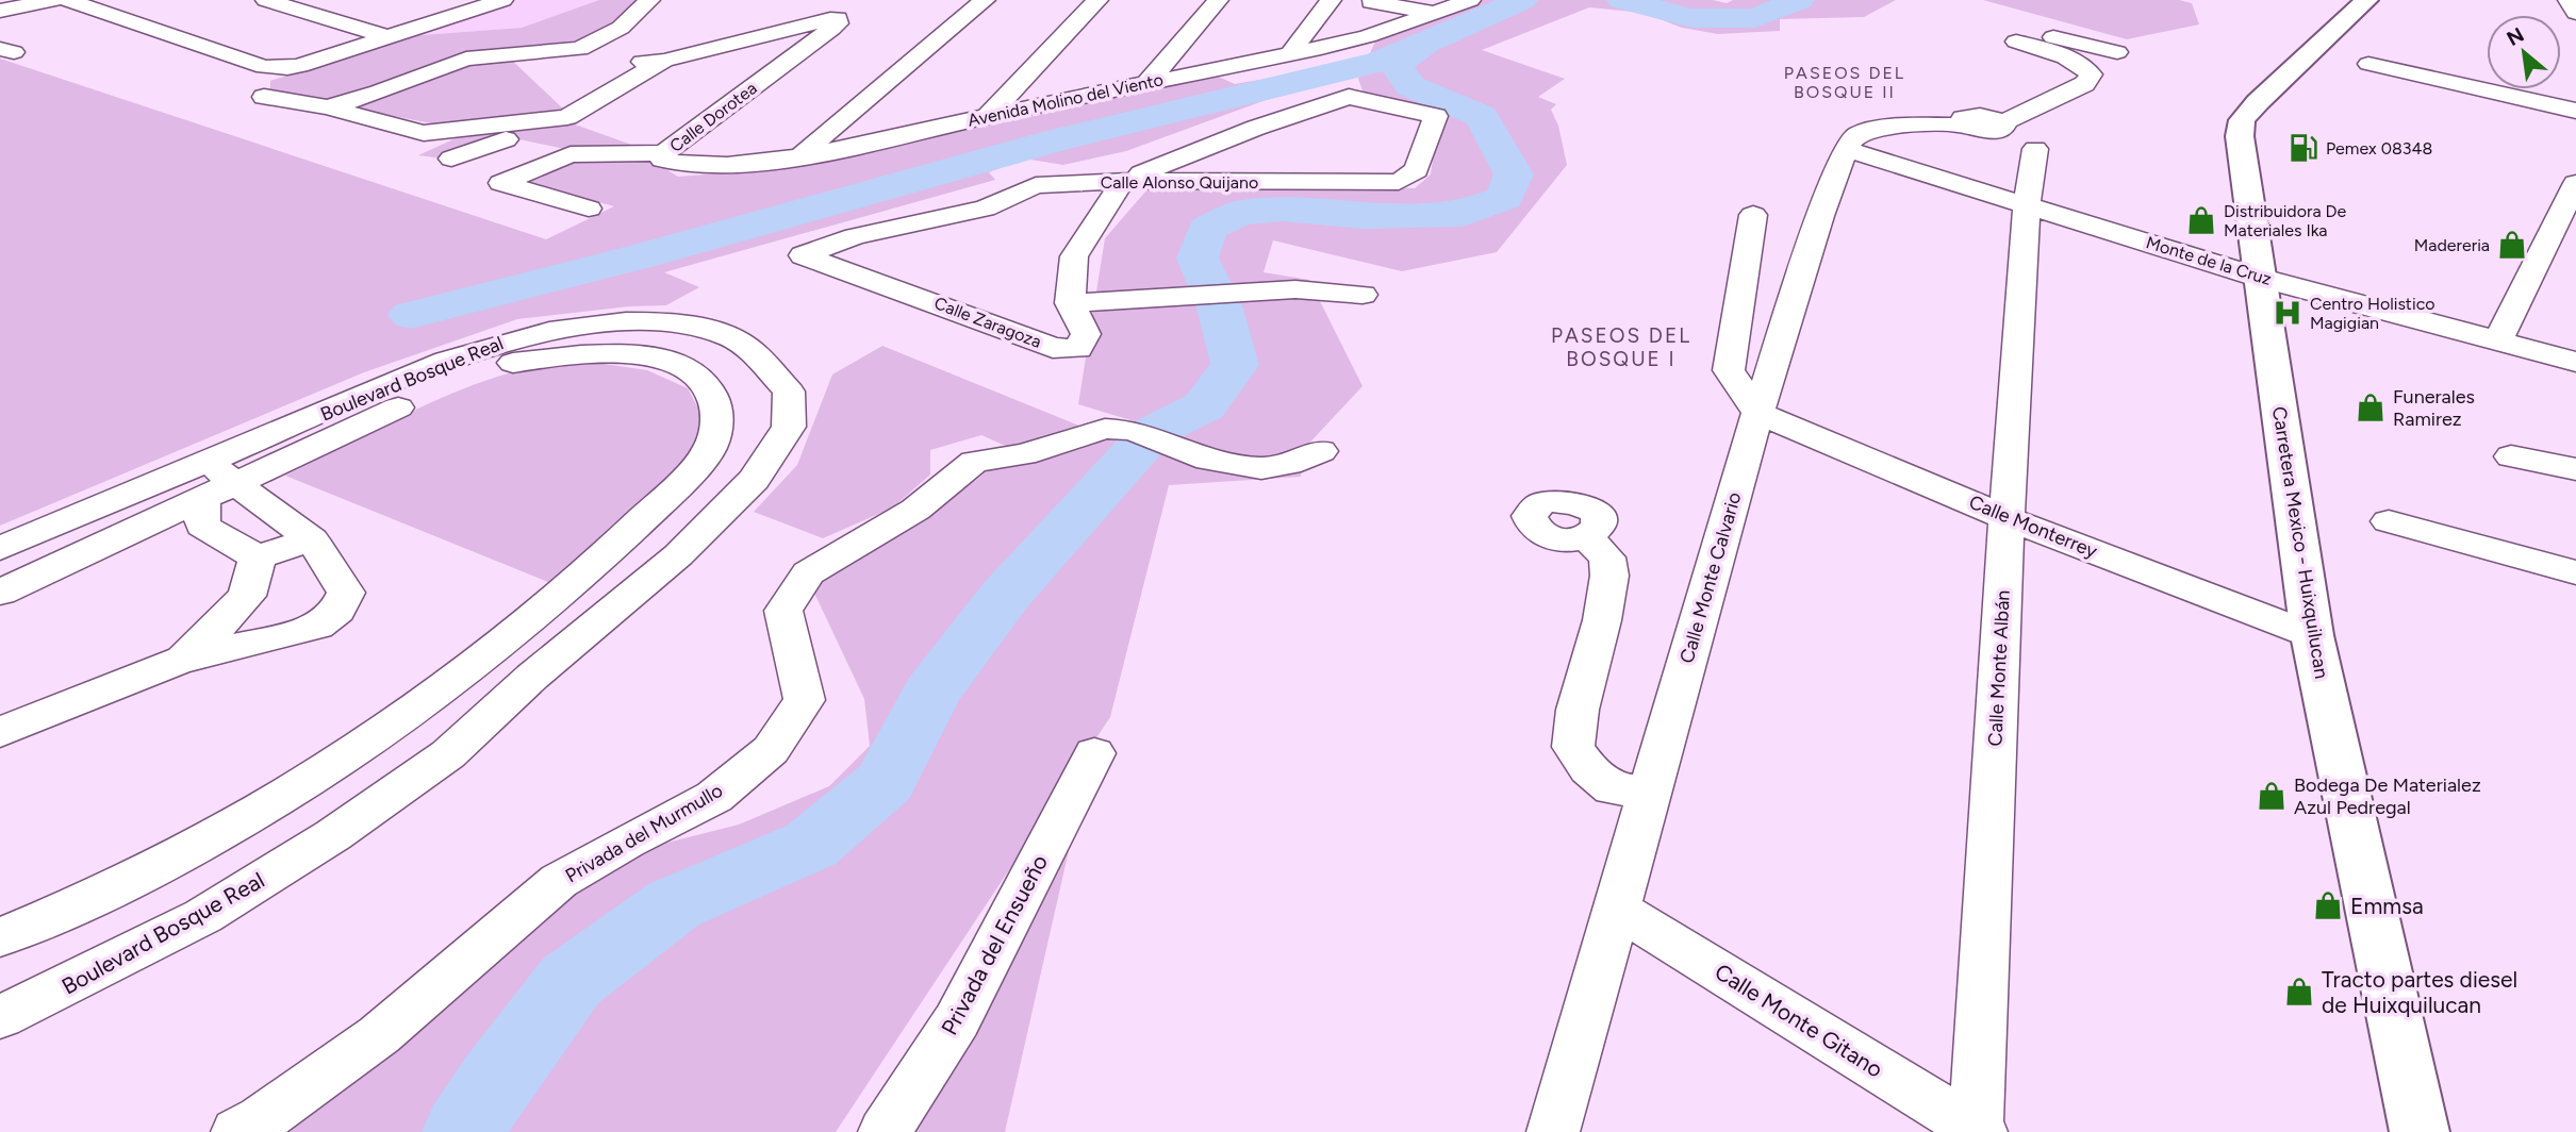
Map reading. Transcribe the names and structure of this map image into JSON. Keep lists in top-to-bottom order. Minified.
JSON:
{"streets":{"main road":["Carretera Mexico - Huixquilucan"],"street":["Avenida Molino del Viento","Calle Dorotea","Calle Alonso Quijano","Monte de la Cruz","Calle Zaragoza","Boulevard Bosque Real","Calle Monterrey","Calle Monte Calvario","Calle Monte Albán","Privada del Murmullo","Privada del Ensueño","Calle Monte Gitano"]},"crossings":[["Avenida Molino del Viento","Calle Dorotea"],["Calle Alonso Quijano","Calle Zaragoza"],["Monte de la Cruz","Carretera Mexico - Huixquilucan"],["Monte de la Cruz","Calle Monte Calvario"],["Monte de la Cruz","Calle Monte Albán"],["Calle Monterrey","Carretera Mexico - Huixquilucan"],["Calle Monterrey","Calle Monte Calvario"],["Calle Monterrey","Calle Monte Albán"],["Calle Monte Calvario","Calle Monte Gitano"],["Calle Monte Albán","Calle Monte Gitano"]],"districts":["PASEOS DEL BOSQUE II","PASEOS DEL BOSQUE I"],"places":{"fuel station":["Pemex 08348"],"shop":["Distribuidora De Materiales Ika","Madereria","Funerales Ramirez","Bodega De Materialez Azul Pedregal","Emmsa","Tracto partes diesel de Huixquilucan"],"hospital":["Centro Holistico Magigian"]},"north":"top left"}
